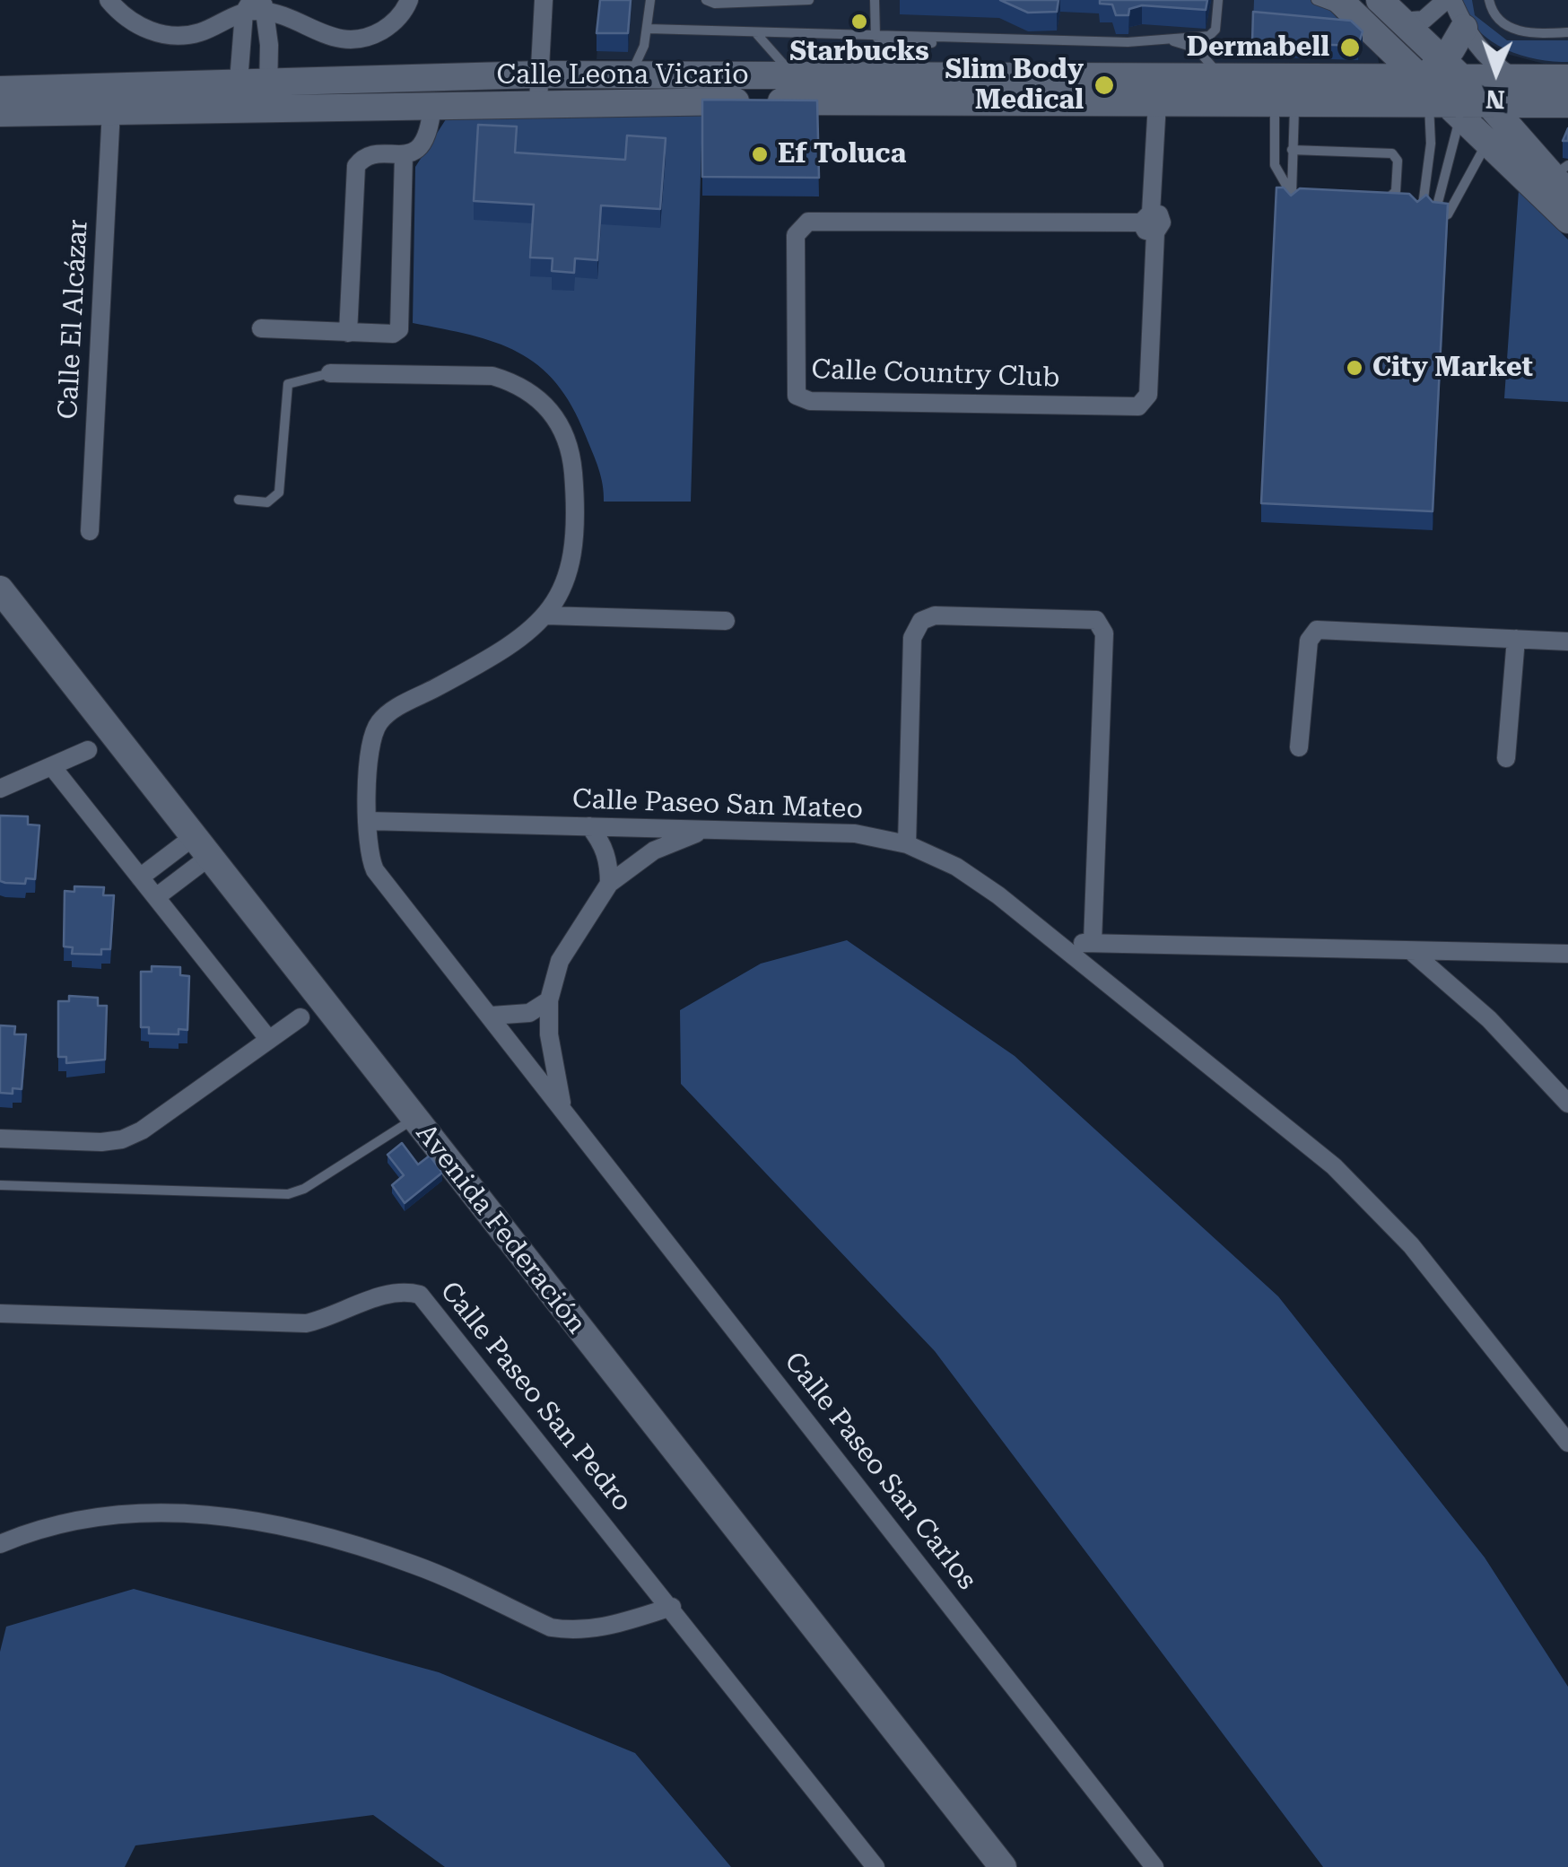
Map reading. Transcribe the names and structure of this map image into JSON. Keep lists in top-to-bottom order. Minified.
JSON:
{"streets":{"main road":["Calle Leona Vicario","Avenida Federación"],"street":["Calle El Alcázar","Calle Country Club","Calle Paseo San Mateo","Calle Paseo San Pedro","Calle Paseo San Carlos"]},"crossings":[["Calle Leona Vicario","Calle El Alcázar"],["Calle Leona Vicario","Calle Country Club"],["Calle Paseo San Mateo","Calle Paseo San Carlos"]],"places":["Starbucks","Dermabell","Slim Body Medical","Ef Toluca","City Market"],"north":"bottom"}
